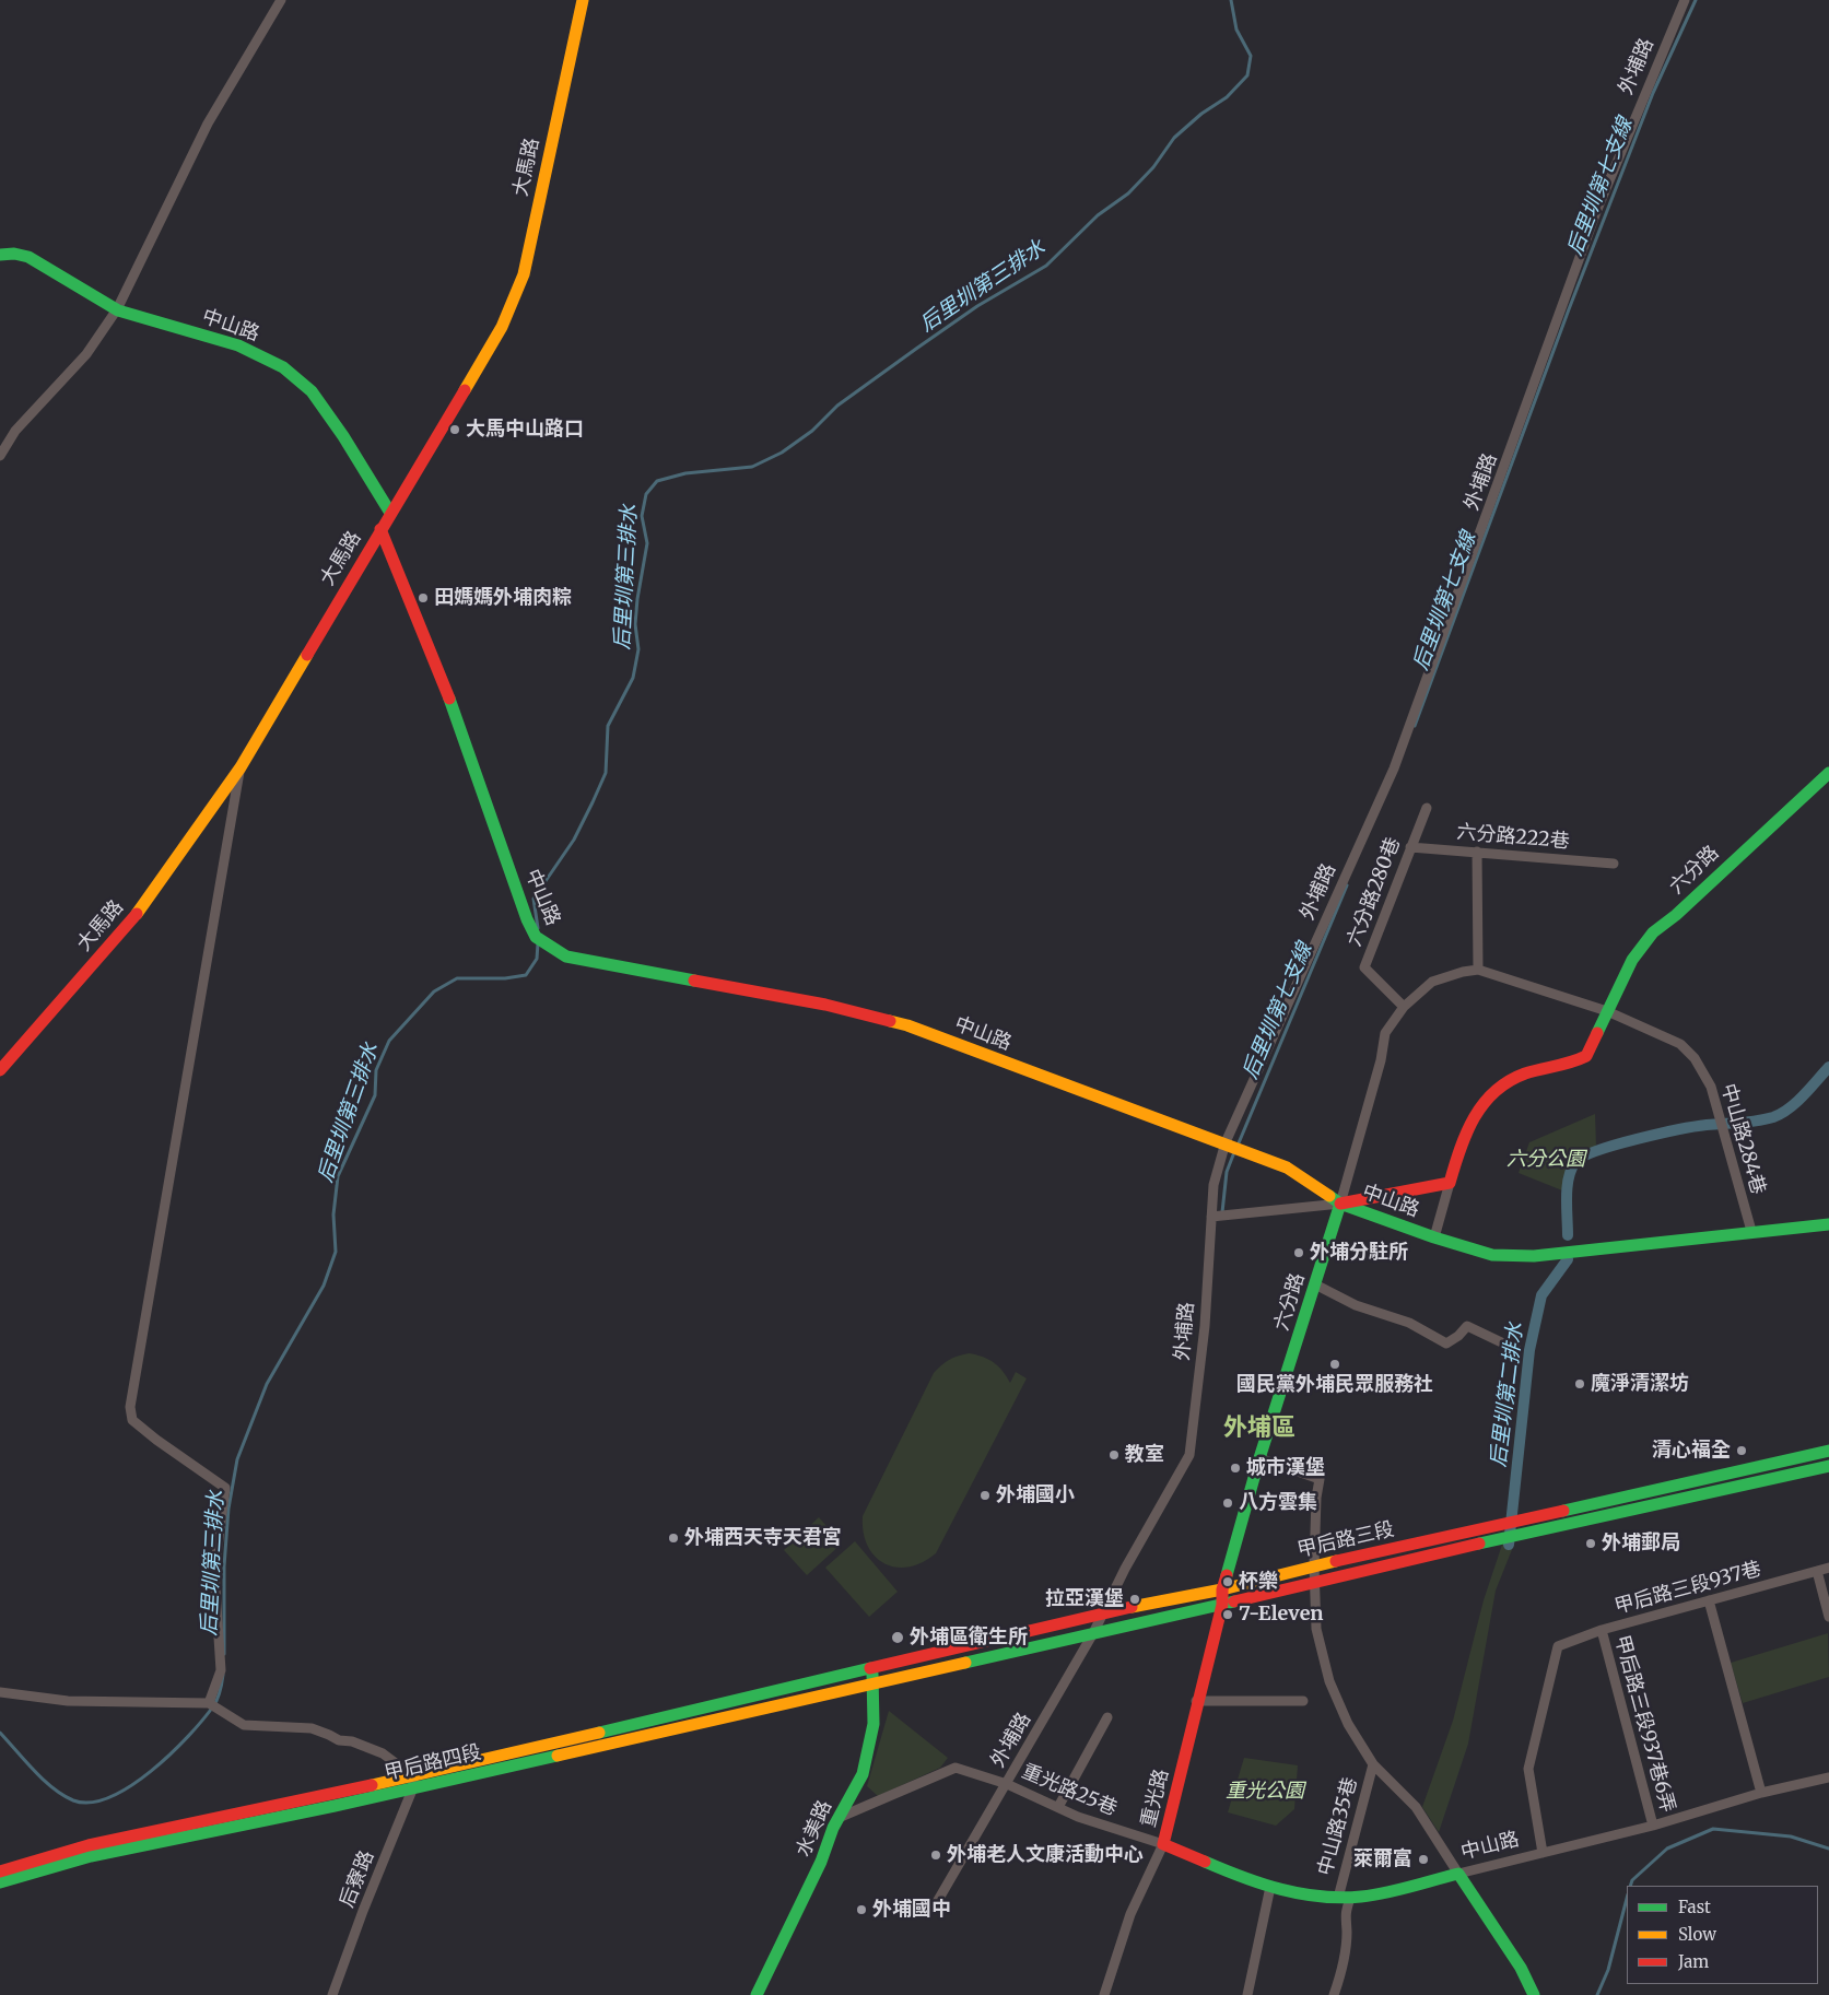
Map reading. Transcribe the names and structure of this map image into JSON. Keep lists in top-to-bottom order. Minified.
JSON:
{"streets":{"street":["外埔路","大馬路","中山路","六分路222巷","六分路","六分路280巷","中山路284巷","甲后路三段","甲后路三段937巷","甲后路三段937巷6弄","甲后路四段","重光路25巷","重光路","中山路35巷","水美路","后寮路"]},"crossings":[["外埔路","中山路"],["外埔路","甲后路三段"],["外埔路","重光路25巷"],["大馬路","中山路"],["中山路","六分路"],["中山路","中山路284巷"],["中山路","甲后路三段937巷"],["中山路","甲后路三段937巷6弄"],["中山路","重光路25巷"],["中山路","重光路"],["中山路","中山路35巷"],["六分路222巷","六分路280巷"],["六分路","中山路284巷"],["六分路","甲后路三段"],["六分路","重光路"],["甲后路三段","甲后路四段"],["甲后路三段","重光路"],["甲后路三段","水美路"],["甲后路三段937巷","甲后路三段937巷6弄"],["甲后路四段","水美路"],["甲后路四段","后寮路"],["重光路25巷","重光路"],["重光路25巷","水美路"]],"districts":["外埔區"],"water":["后里圳第七支線","后里圳第三排水","后里圳第二排水"],"parks":["六分公園","重光公園"],"places":["大馬中山路口","田媽媽外埔肉粽","外埔分駐所","國民黨外埔民眾服務社","魔淨清潔坊","清心福全","教室","城市漢堡","外埔國小","八方雲集","外埔西天寺天君宮","外埔郵局","杯樂","拉亞漢堡","7-Eleven","外埔區衛生所","外埔老人文康活動中心","萊爾富","外埔國中"],"legend":["Fast","Slow","Jam"]}
